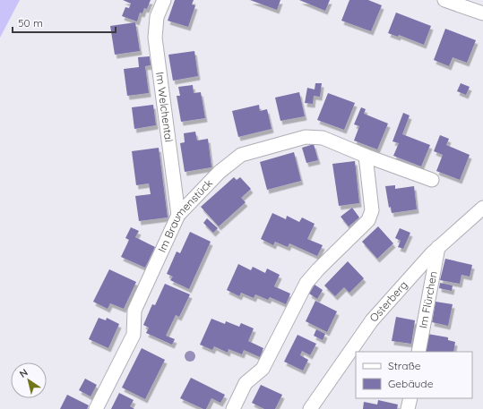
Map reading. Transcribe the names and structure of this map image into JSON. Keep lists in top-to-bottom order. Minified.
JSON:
{"streets":{"street":["Im Welchental","Im Braumenstück","Im Flürchen","Osterberg"]},"crossings":[["Im Welchental","Im Braumenstück"],["Im Flürchen","Osterberg"]],"legend":["Straße","Gebäude"],"scale_bar":"50 m","north":"top left"}
